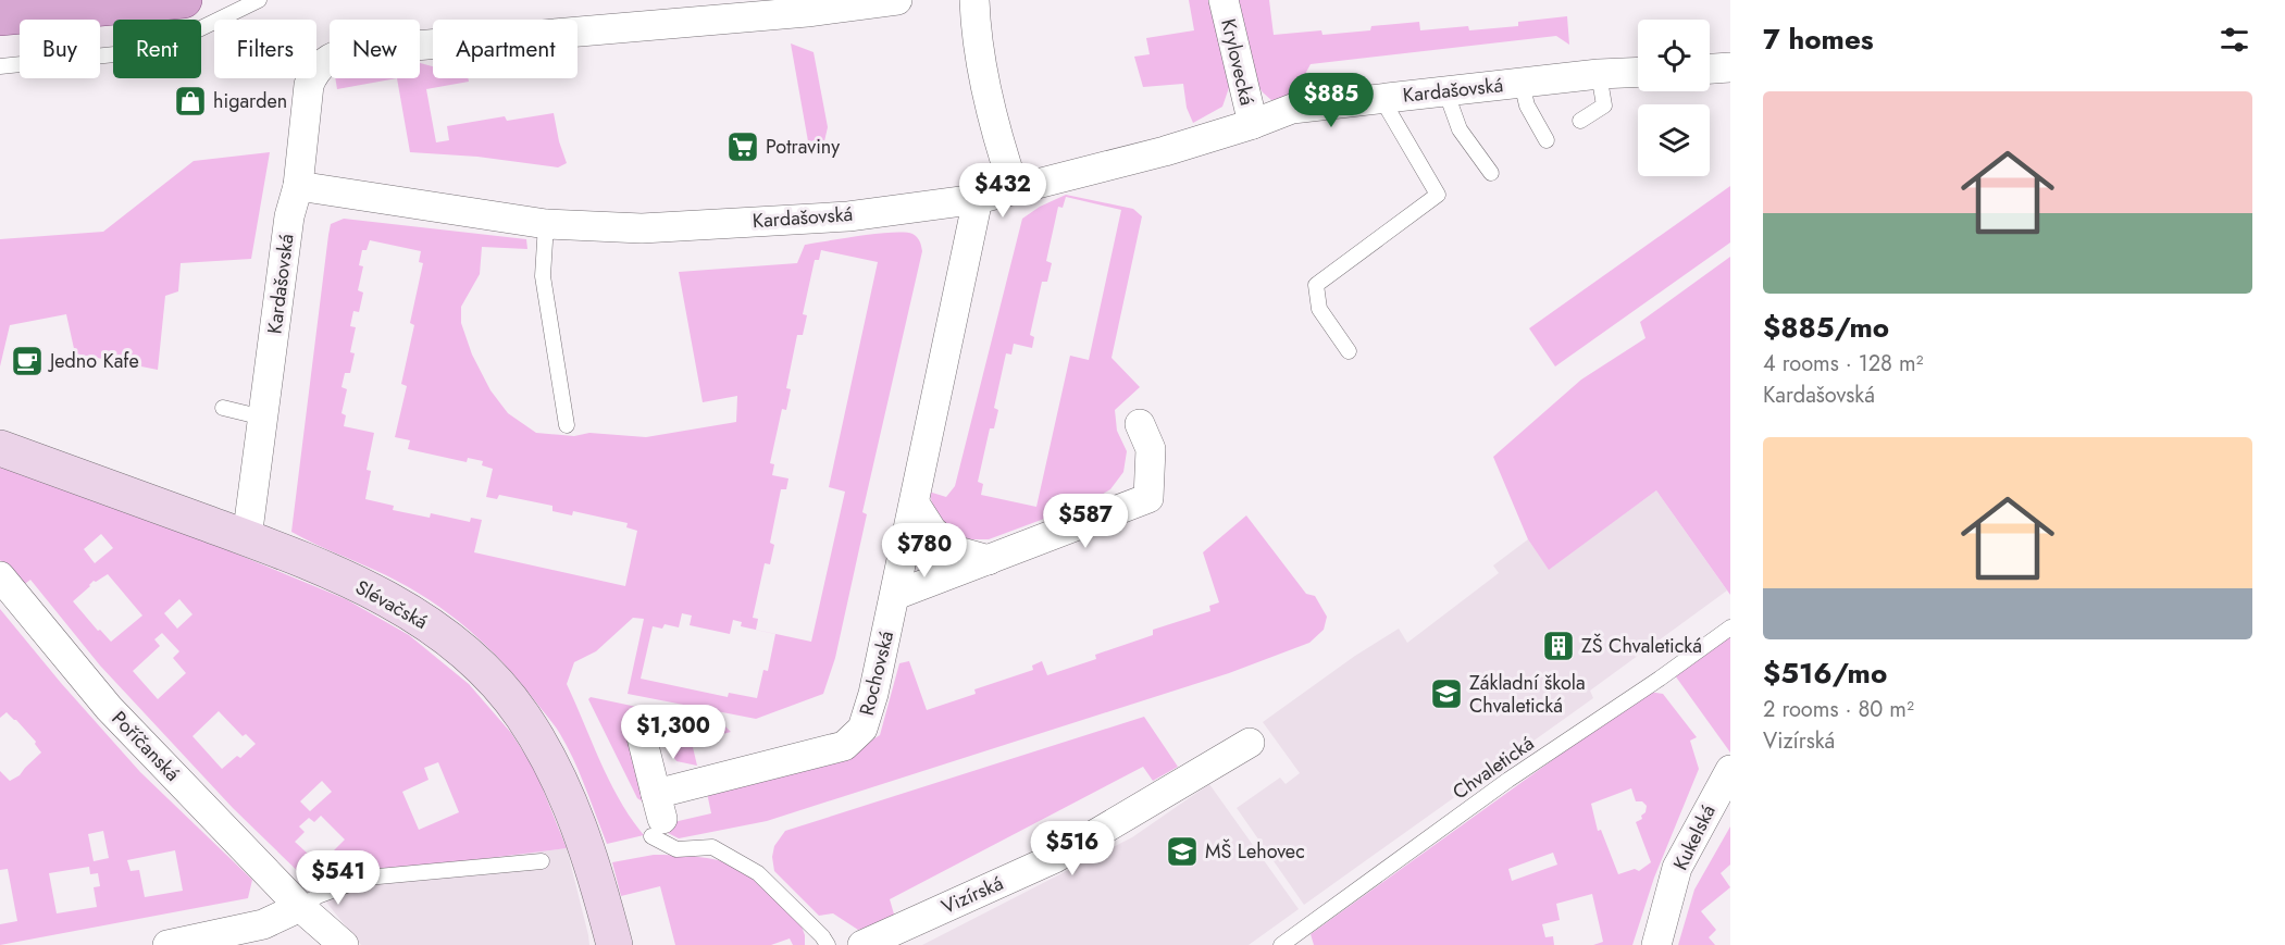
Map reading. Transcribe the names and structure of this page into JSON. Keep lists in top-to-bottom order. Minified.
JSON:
{"streets":{"street":["Krylovecká","Kardašovská","Slévačská","Rochovská","Poříčanská","Kukelská","Vizírská"],"lane":["Chvaletická"]},"crossings":[["Krylovecká","Kardašovská"],["Kardašovská","Slévačská"],["Kardašovská","Rochovská"]],"places":{"shop":["higarden"],"supermarket":["Potraviny"],"cafe":["Jedno Kafe"],"building":["ZŠ Chvaletická"],"school or university":["Základní škola Chvaletická","MŠ Lehovec"]},"page":{"heading":"7 homes","chip":["Buy","Rent","Filters","New","Apartment"],"price":["$885","$432","$587","$780","$1,300","$516","$541"],"list":[{"name":"$885/mo","note":"4 rooms · 128 m² · Kardašovská"},{"name":"$516/mo","note":"2 rooms · 80 m² · Vizírská"}]}}
